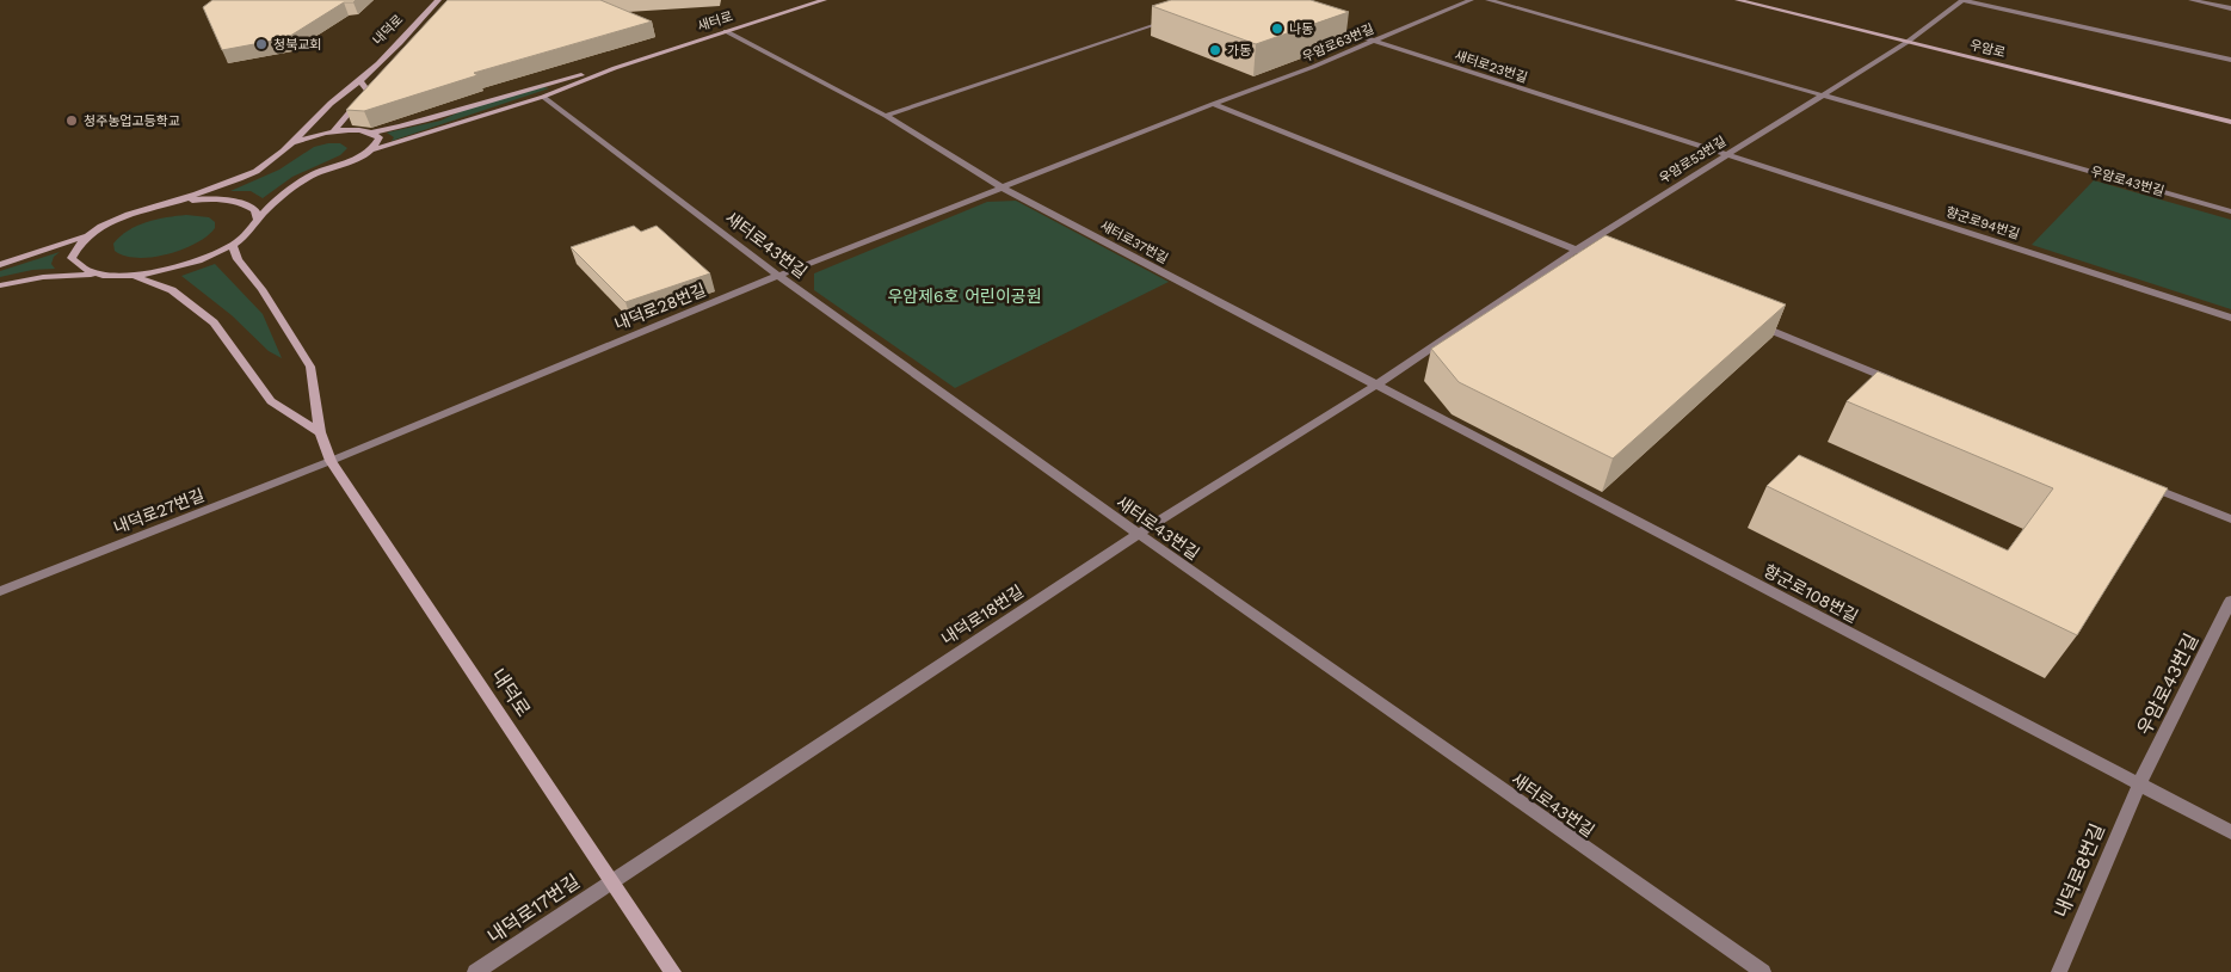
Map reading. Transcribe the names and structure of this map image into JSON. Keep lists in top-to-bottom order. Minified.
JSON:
{"streets":{"street":["새터로","내덕로","우암로63번길","우암로","새터로23번길","우암로53번길","우암로43번길","향군로94번길","새터로37번길","새터로43번길","내덕로28번길","내덕로27번길","향군로108번길","내덕로18번길","내덕로8번길","내덕로17번길"]},"crossings":[["새터로","새터로37번길"],["내덕로","내덕로28번길"],["내덕로","내덕로27번길"],["내덕로","내덕로18번길"],["내덕로","내덕로17번길"],["우암로63번길","새터로23번길"],["우암로63번길","새터로37번길"],["우암로63번길","내덕로28번길"],["우암로","우암로53번길"],["새터로23번길","우암로53번길"],["새터로23번길","향군로94번길"],["우암로53번길","우암로43번길"],["우암로53번길","향군로94번길"],["우암로53번길","새터로37번길"],["우암로53번길","향군로108번길"],["우암로53번길","내덕로18번길"],["우암로43번길","향군로108번길"],["우암로43번길","내덕로8번길"],["새터로37번길","내덕로28번길"],["새터로37번길","향군로108번길"],["새터로37번길","내덕로18번길"],["새터로43번길","내덕로28번길"],["새터로43번길","내덕로18번길"],["내덕로28번길","내덕로27번길"],["향군로108번길","내덕로18번길"],["향군로108번길","내덕로8번길"],["내덕로18번길","내덕로17번길"]],"parks":["우암제6호 어린이공원"],"places":["나동","청북교회","가동","청주농업고등학교"]}
